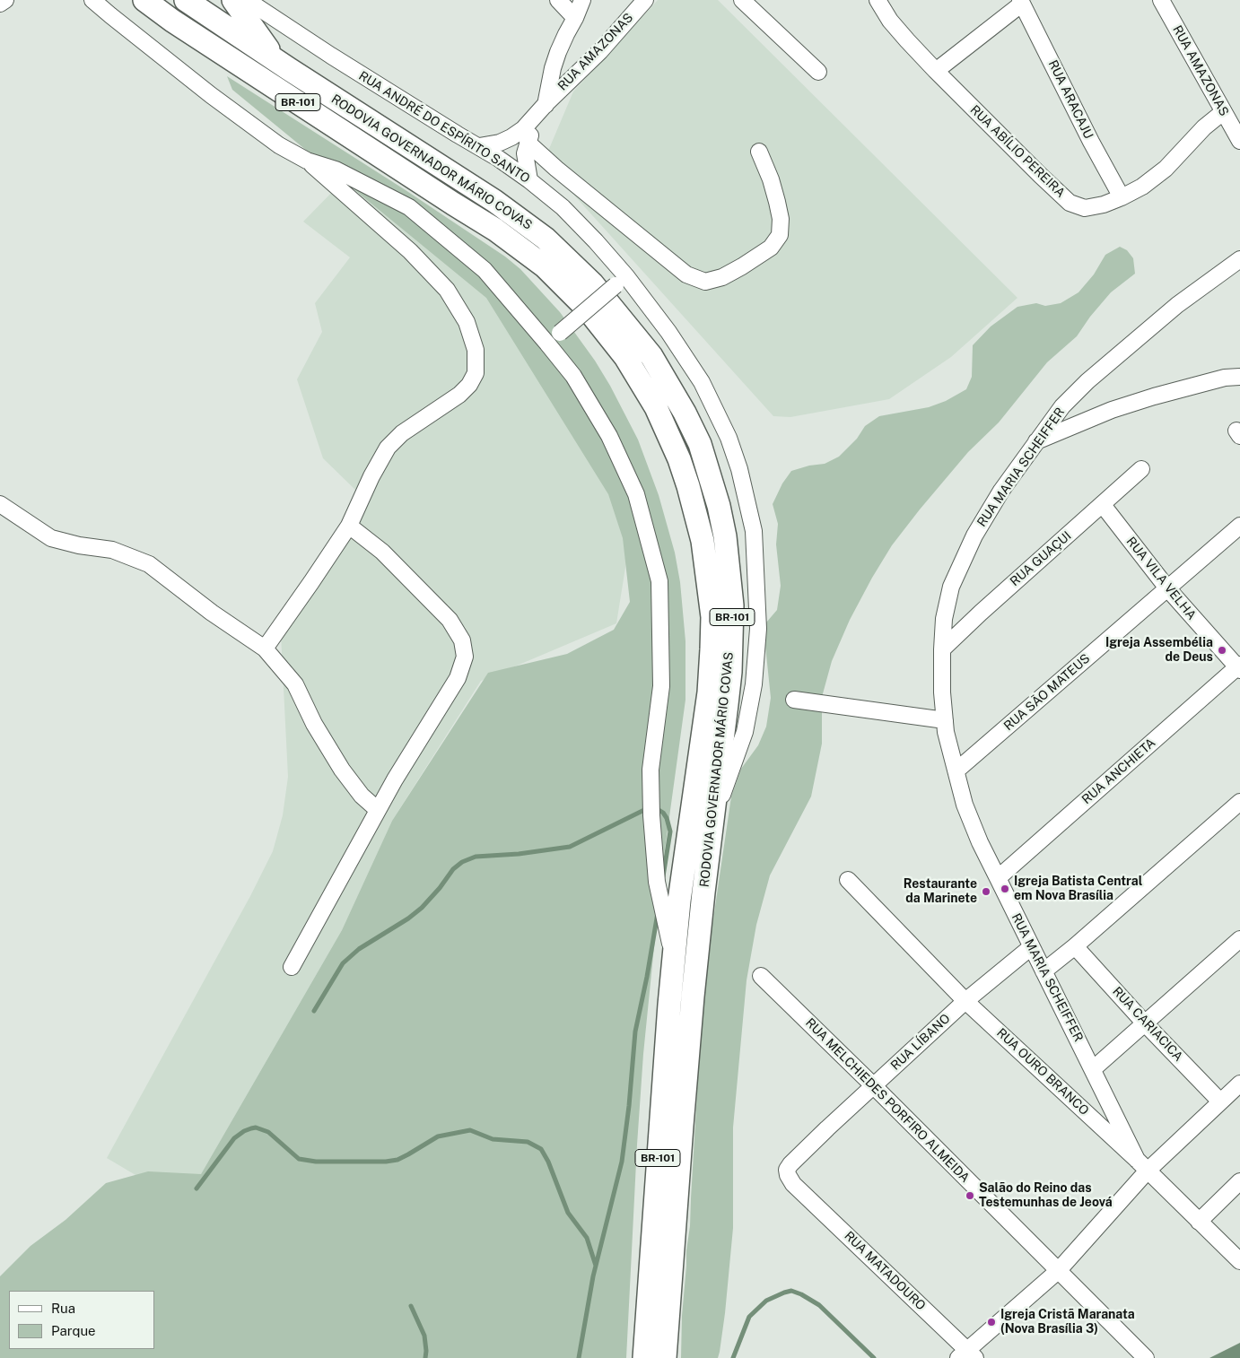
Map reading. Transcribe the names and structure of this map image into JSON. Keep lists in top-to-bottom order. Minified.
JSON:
{"streets":{"highway":["BR-101","RODOVIA GOVERNADOR MÁRIO COVAS"],"street":["RUA AMAZONAS","RUA ARACAJU","RUA ANDRÉ DO ESPÍRITO SANTO","RUA ABÍLIO PEREIRA","RUA MARIA SCHEIFFER","RUA GUAÇUI","RUA VILA VELHA","RUA SÃO MATEUS","RUA ANCHIETA","RUA CARIACICA","RUA LÍBANO","RUA OURO BRANCO","RUA MELCHIEDES PORFIRO ALMEIDA","RUA MATADOURO"]},"crossings":[["RUA AMAZONAS","RUA ANDRÉ DO ESPÍRITO SANTO"],["RUA AMAZONAS","RUA ABÍLIO PEREIRA"],["RUA ARACAJU","RUA ABÍLIO PEREIRA"],["RUA ANDRÉ DO ESPÍRITO SANTO","RODOVIA GOVERNADOR MÁRIO COVAS"],["RUA MARIA SCHEIFFER","RUA GUAÇUI"],["RUA MARIA SCHEIFFER","RUA SÃO MATEUS"],["RUA MARIA SCHEIFFER","RUA ANCHIETA"],["RUA MARIA SCHEIFFER","RUA LÍBANO"],["RUA MARIA SCHEIFFER","RUA OURO BRANCO"],["RUA GUAÇUI","RUA VILA VELHA"],["RUA VILA VELHA","RUA SÃO MATEUS"],["RUA VILA VELHA","RUA ANCHIETA"],["RUA LÍBANO","RUA OURO BRANCO"],["RUA LÍBANO","RUA MELCHIEDES PORFIRO ALMEIDA"],["RUA LÍBANO","RUA MATADOURO"]],"places":["Igreja Assembélia de Deus","Igreja Batista Central em Nova Brasília","Restaurante da Marinete","Salão do Reino das Testemunhas de Jeová","Igreja Cristã Maranata (Nova Brasília 3)"],"legend":["Rua","Parque"]}
